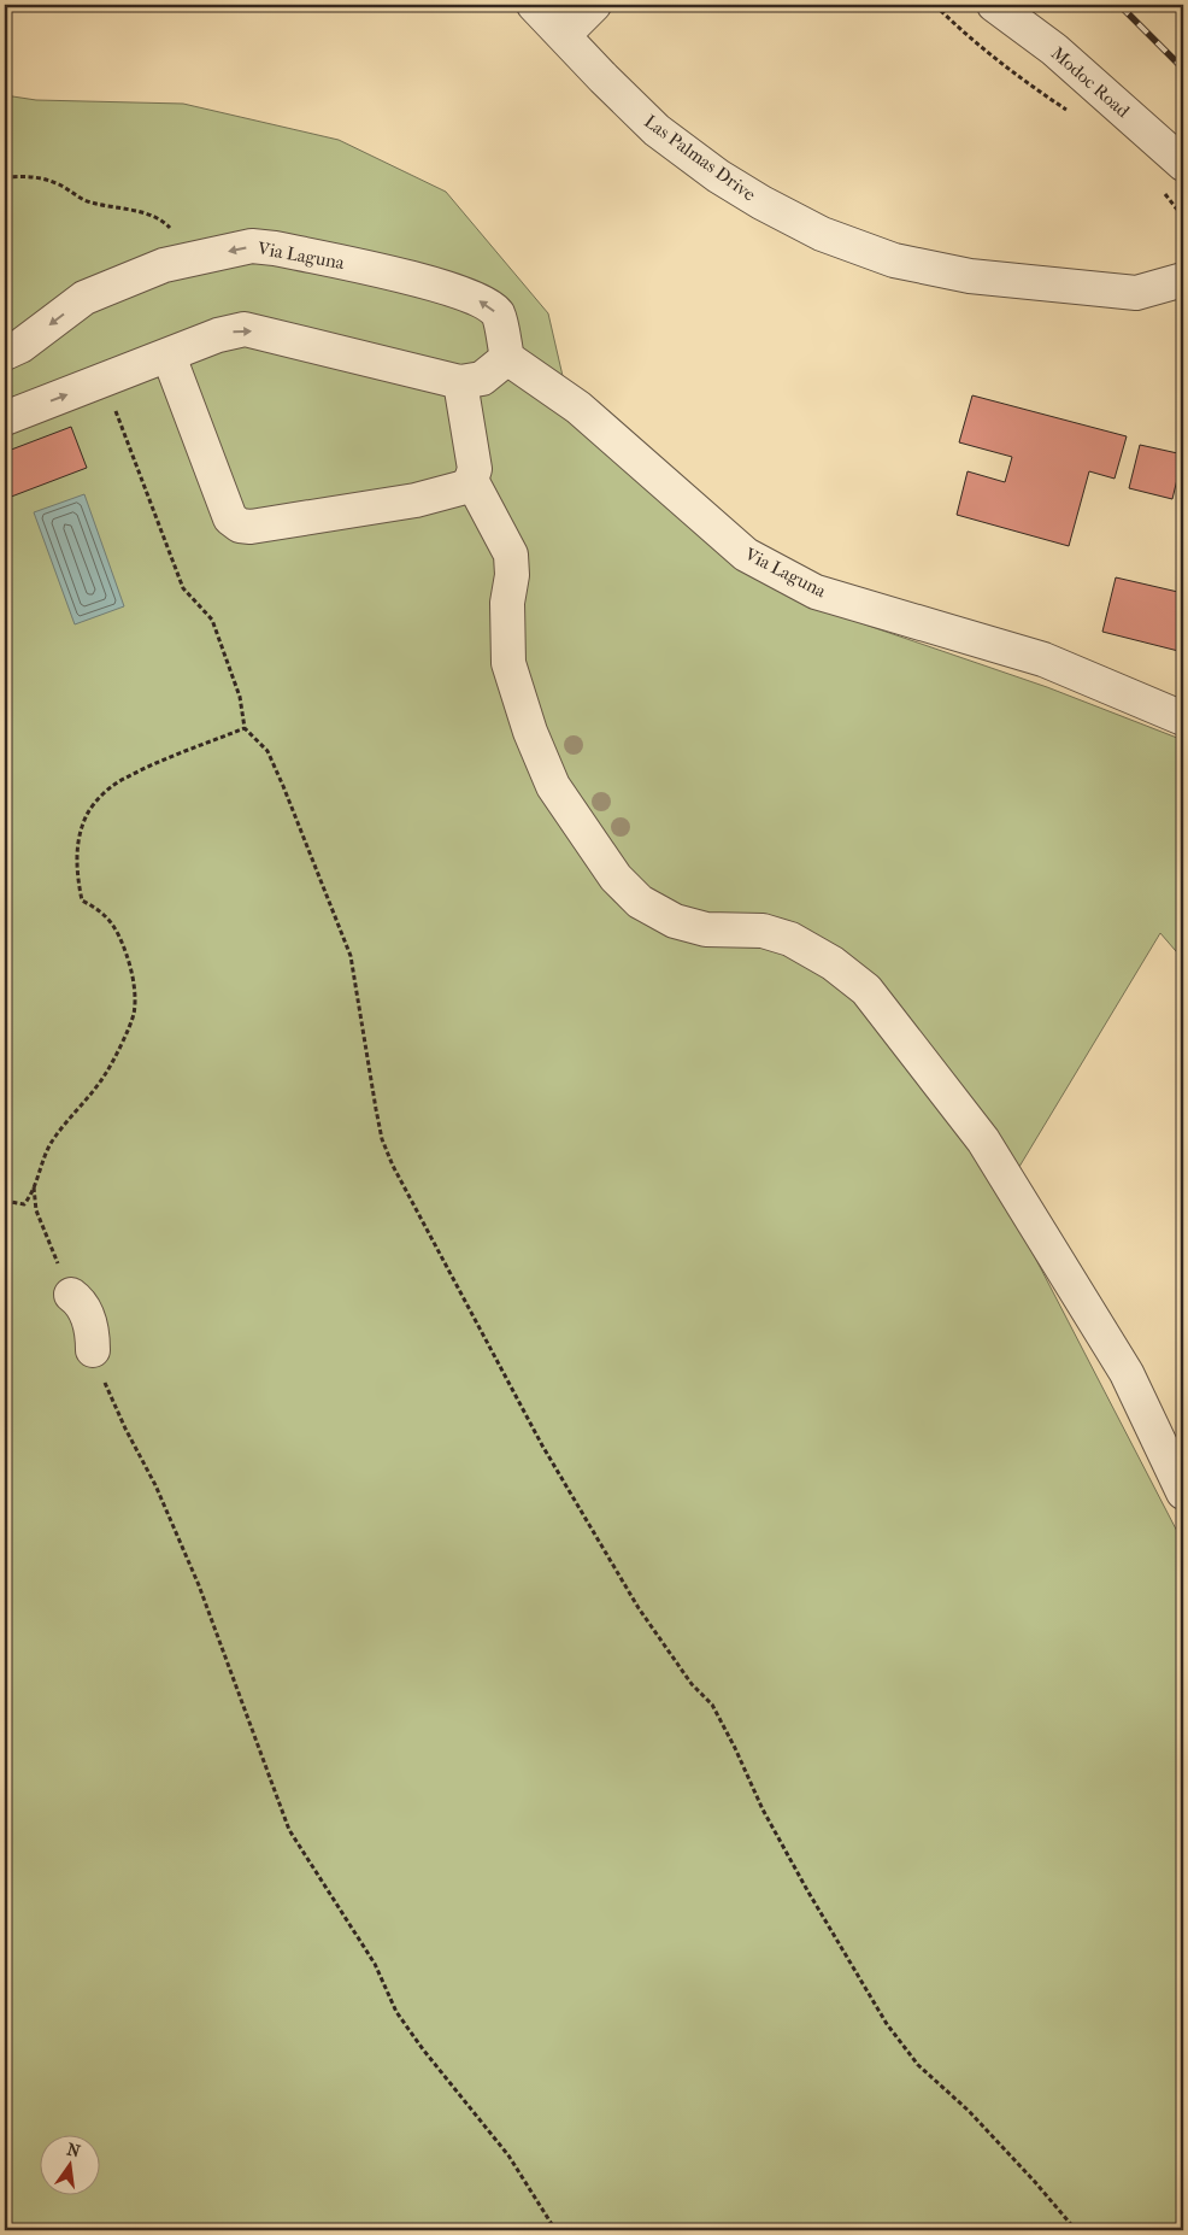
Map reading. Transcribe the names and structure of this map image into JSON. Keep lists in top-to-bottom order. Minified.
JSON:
{"streets":{"street":["Modoc Road","Las Palmas Drive","Via Laguna"]},"north":"top"}
